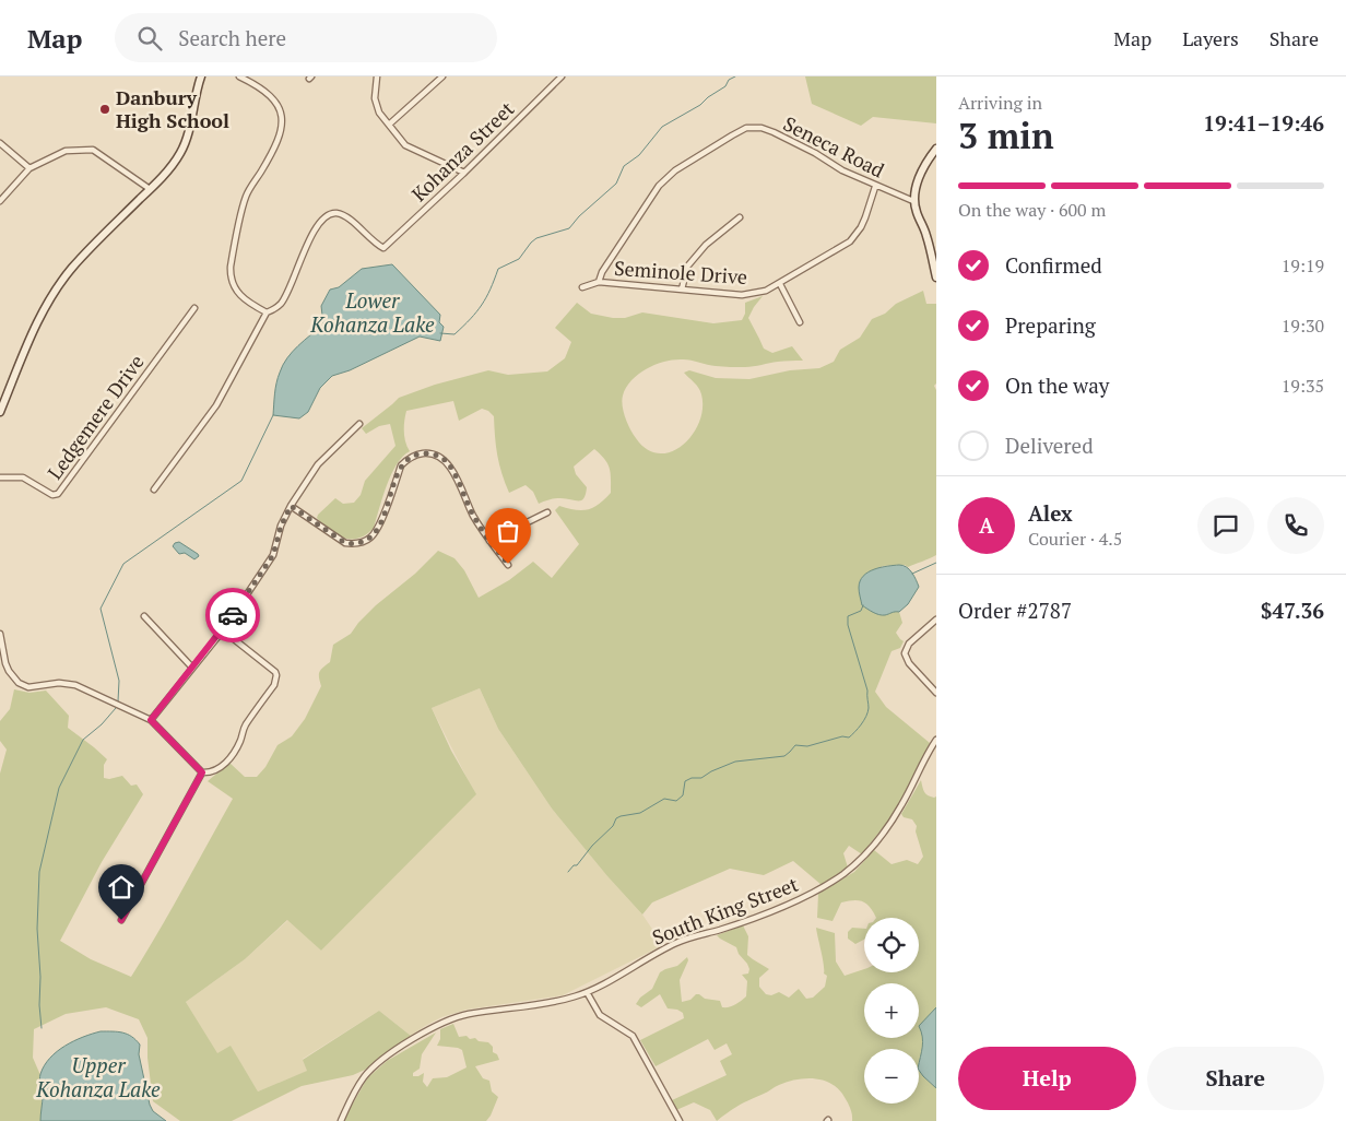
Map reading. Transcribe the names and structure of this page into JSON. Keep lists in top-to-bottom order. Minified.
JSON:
{"streets":{"street":["Seneca Road","Kohanza Street","Seminole Drive","Ledgemere Drive","South King Street"]},"crossings":[["Seneca Road","Seminole Drive"]],"water":["Lower Kohanza Lake","Upper Kohanza Lake"],"places":["Danbury High School"],"page":{"header":"Map","search":"Search here","nav":["Map","Layers","Share"],"heading":["3 min","Arriving in","19:41–19:46"],"panel":["Alex","Courier · 4.5","Order #2787","$47.36"],"bar":"On the way · 600 m","list":[["Confirmed","19:19"],["Preparing","19:30"],["On the way","19:35"],"Delivered"],"round":"A","map_buttons":["+","−"],"buttons":["Help","Share"]}}
